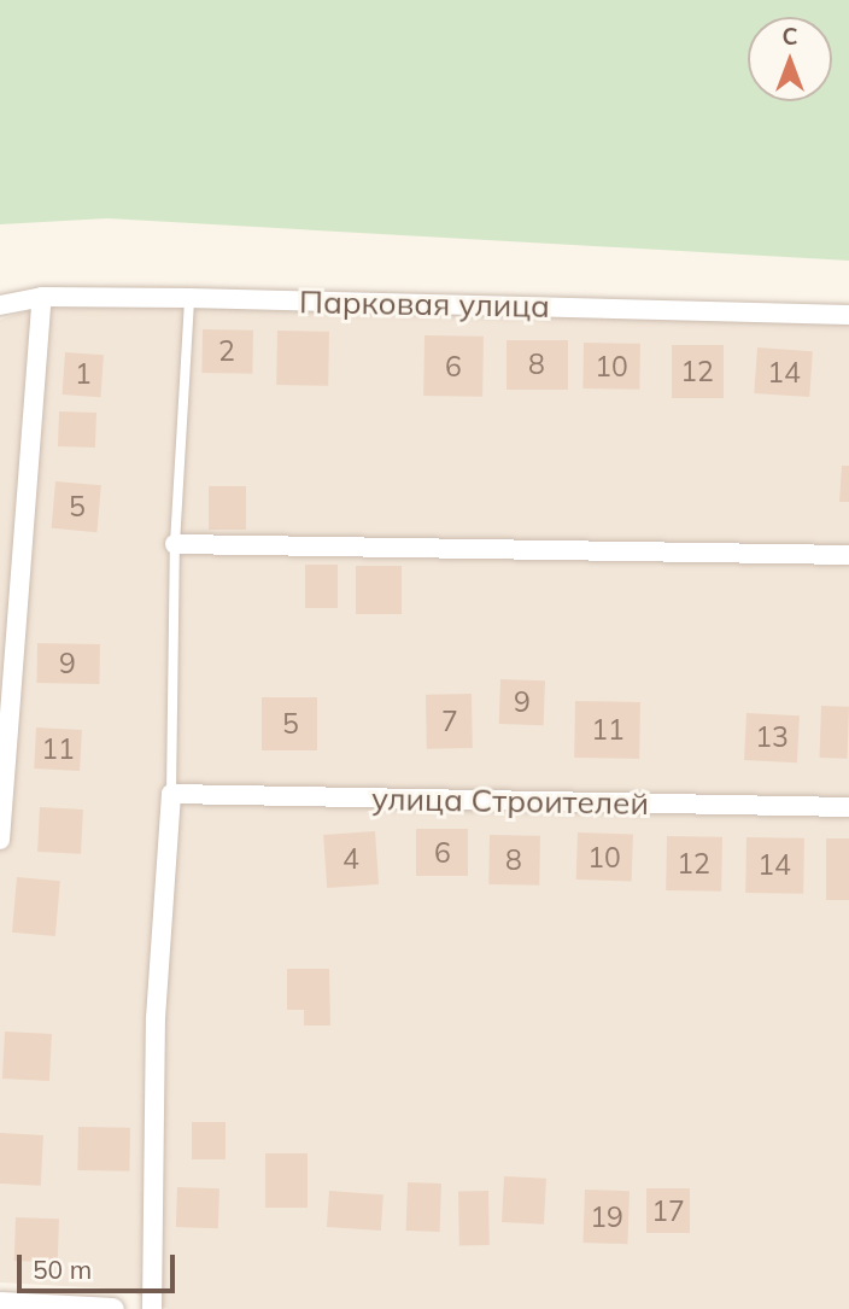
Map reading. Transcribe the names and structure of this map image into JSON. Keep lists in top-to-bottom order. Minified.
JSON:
{"streets":{"street":["Парковая улица","улица Строителей"]},"house_numbers":["2","8","6","10","12","14","1","5","9","9","7","5","11","13","11","6","10","4","8","12","14","17","19"],"scale_bar":"50 m","north":"top"}
